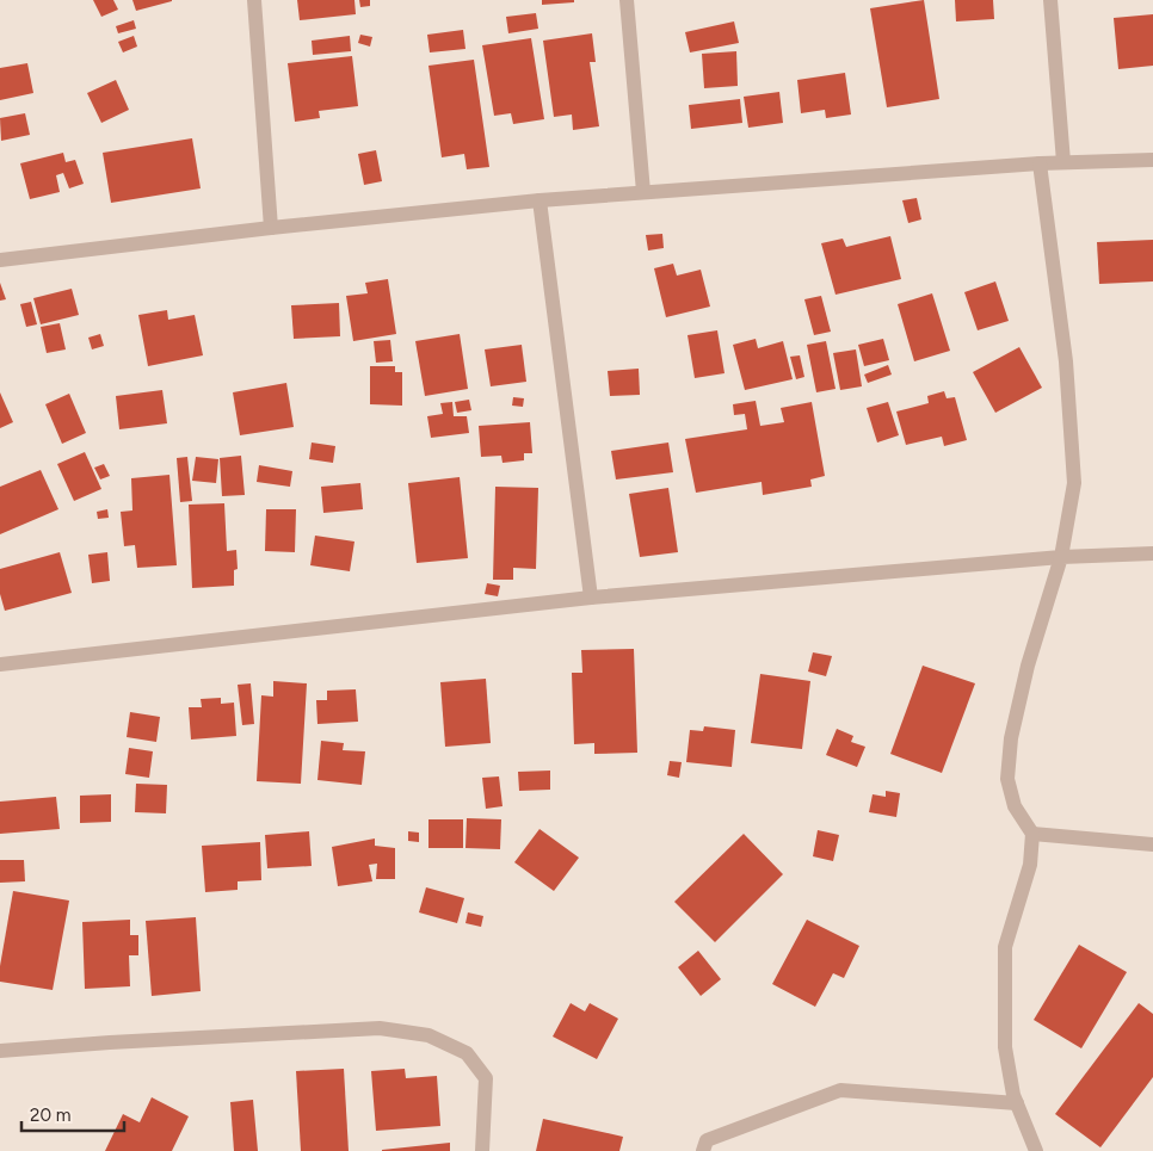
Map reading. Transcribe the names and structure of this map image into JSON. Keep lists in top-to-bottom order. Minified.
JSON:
{"scale_bar":"20 m"}
